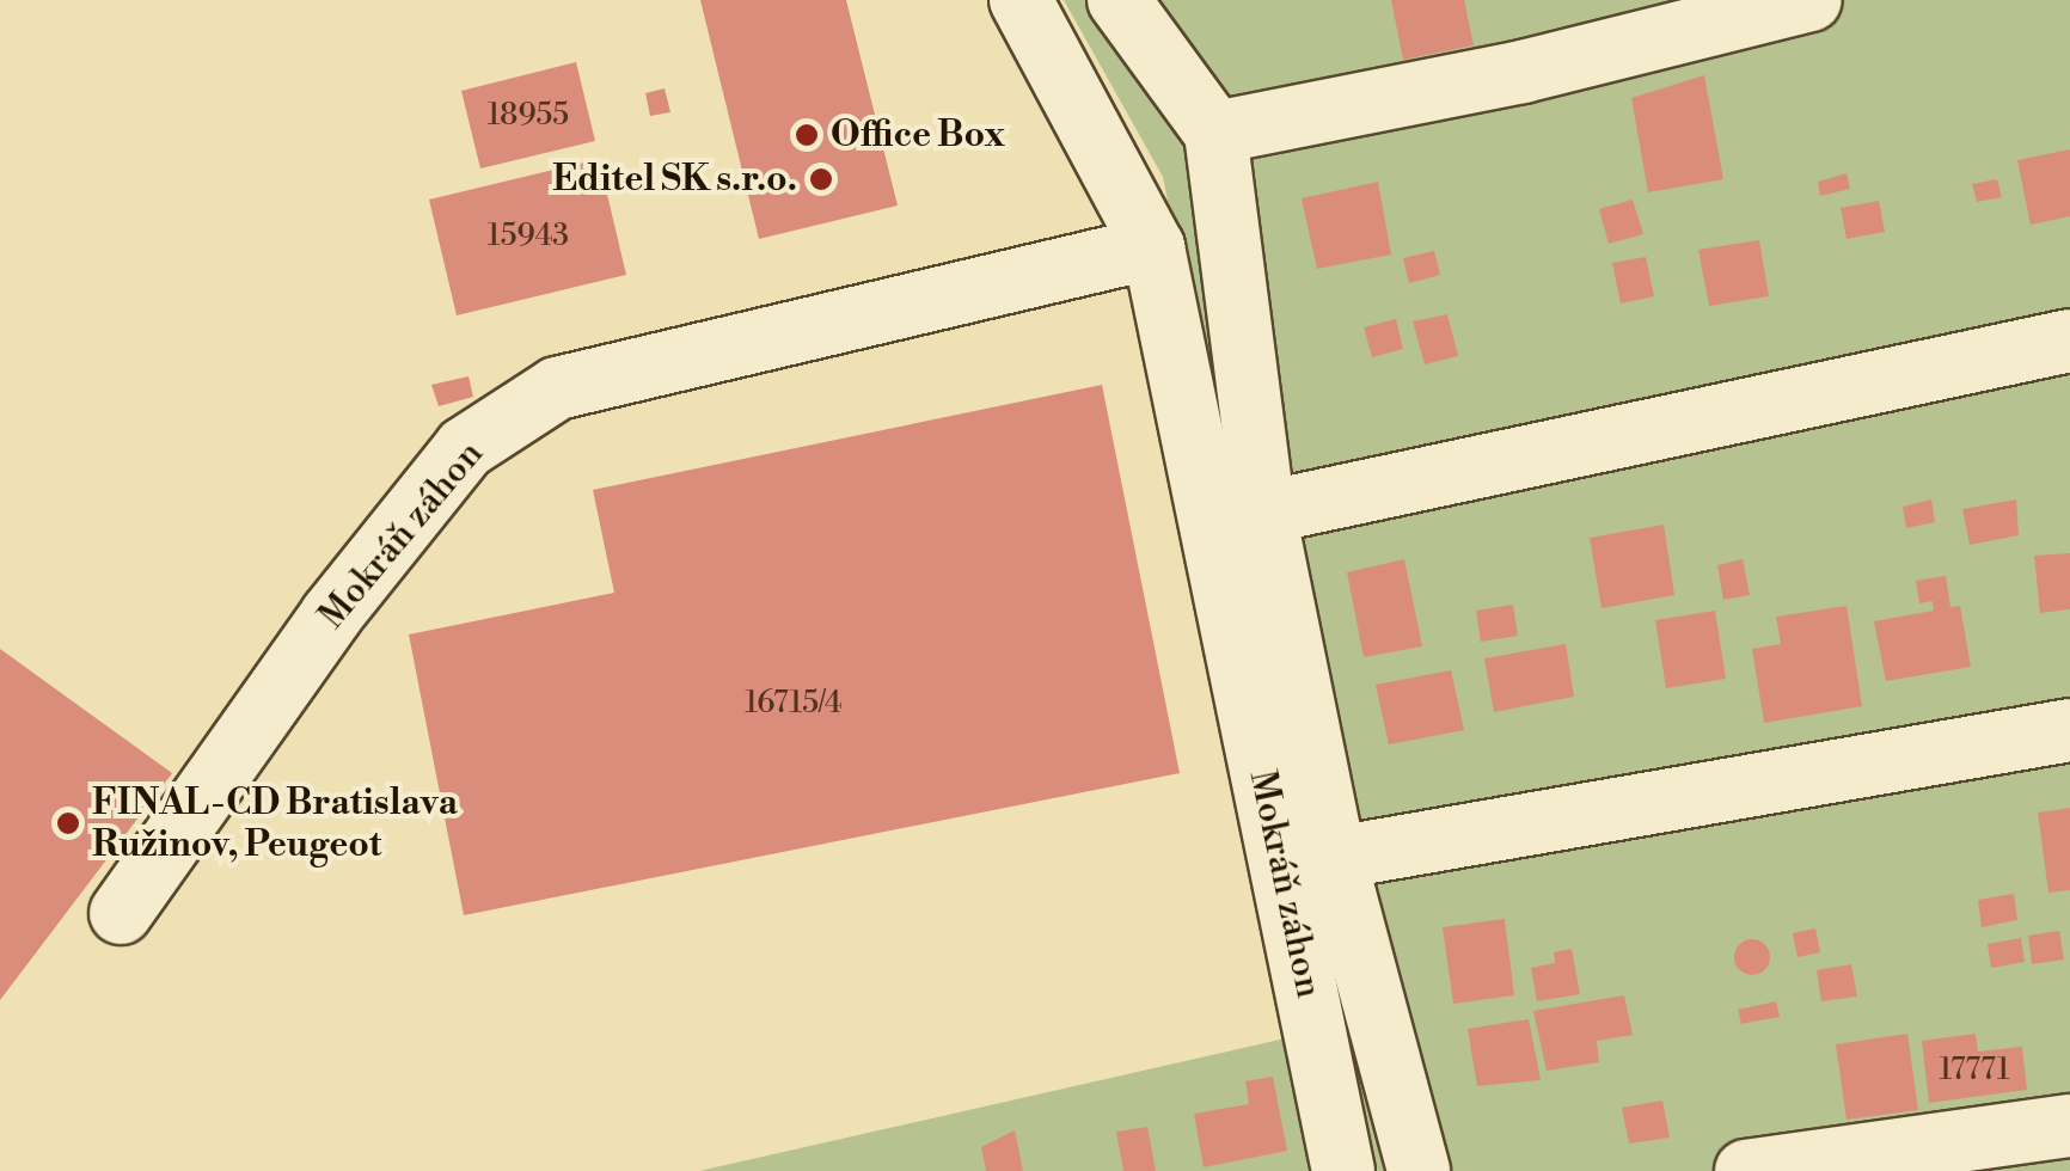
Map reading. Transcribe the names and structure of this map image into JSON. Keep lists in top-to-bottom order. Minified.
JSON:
{"streets":{"street":["Mokráň záhon"]},"places":["Office Box","Editel SK s.r.o.","FINAL-CD Bratislava Ružinov, Peugeot"],"house_numbers":["18955","15943","16715/4","17771"]}
